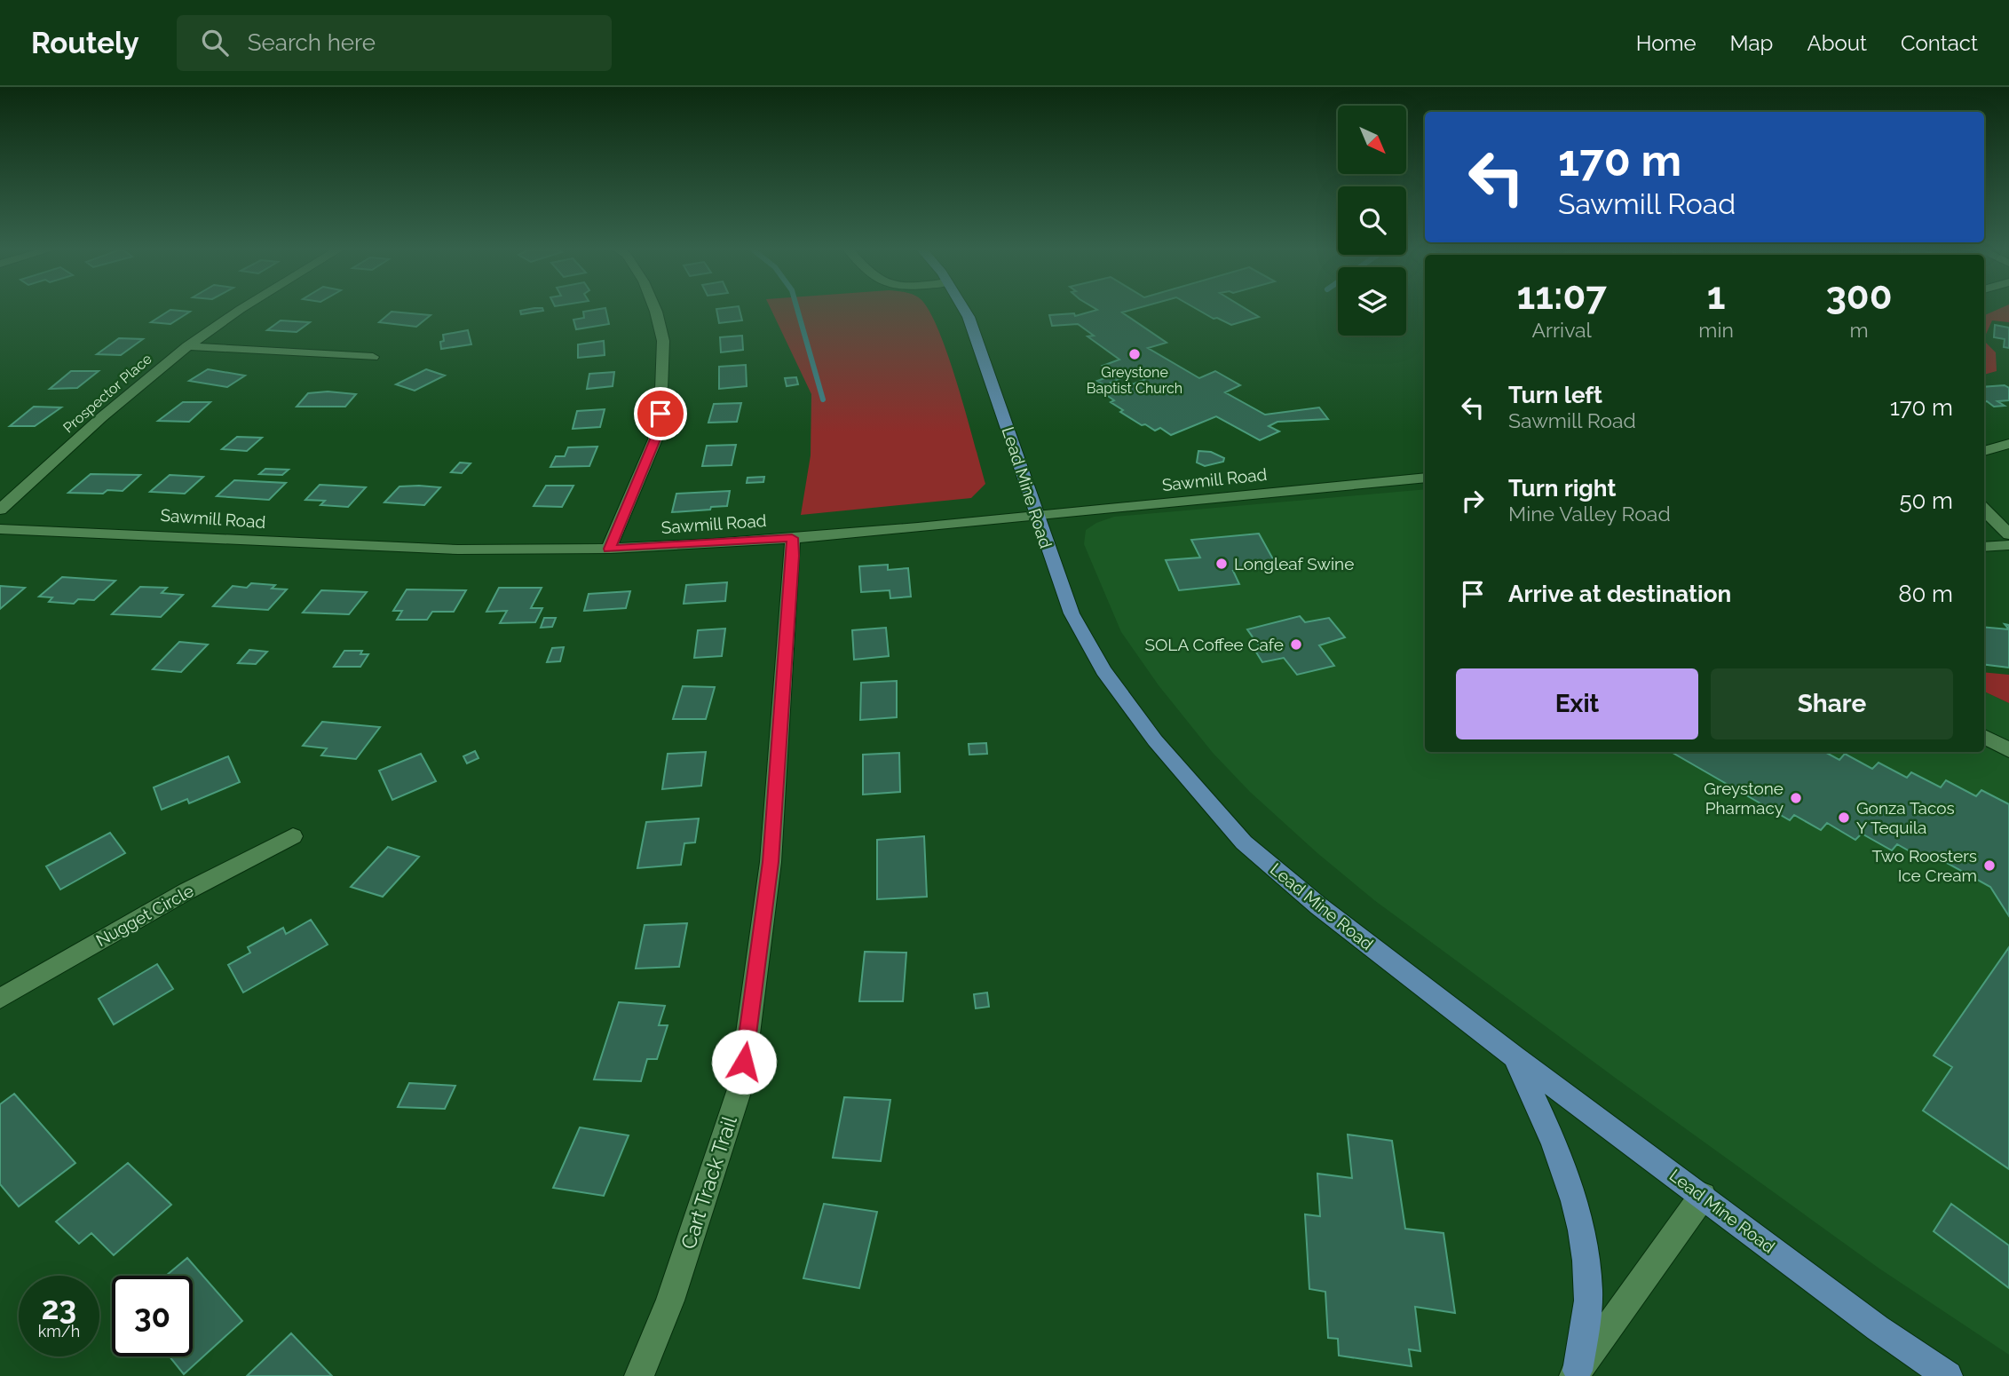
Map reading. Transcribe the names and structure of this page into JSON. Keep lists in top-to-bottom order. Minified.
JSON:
{"streets":{"main road":["Lead Mine Road"],"street":["Prospector Place","Sawmill Road","Nugget Circle","Cart Track Trail"]},"crossings":[["Sawmill Road","Lead Mine Road"],["Sawmill Road","Cart Track Trail"]],"places":["Greystone Baptist Church","Longleaf Swine","SOLA Coffee Cafe","Greystone Pharmacy","Gonza Tacos Y Tequila","Two Roosters Ice Cream"],"north":"bottom right","page":{"header":"Routely","search":"Search here","nav":["Home","Map","About","Contact"],"turn":["170 m","Sawmill Road"],"eta":["11:07","Arrival","1","min","300","m"],"list":[{"name":"Turn left","note":"Sawmill Road","value":"170 m"},{"name":"Turn right","note":"Mine Valley Road","value":"50 m"},{"name":"Arrive at destination","value":"80 m"}],"buttons":["Exit","Share"],"speed":"23 km/h","limit":"30"}}
